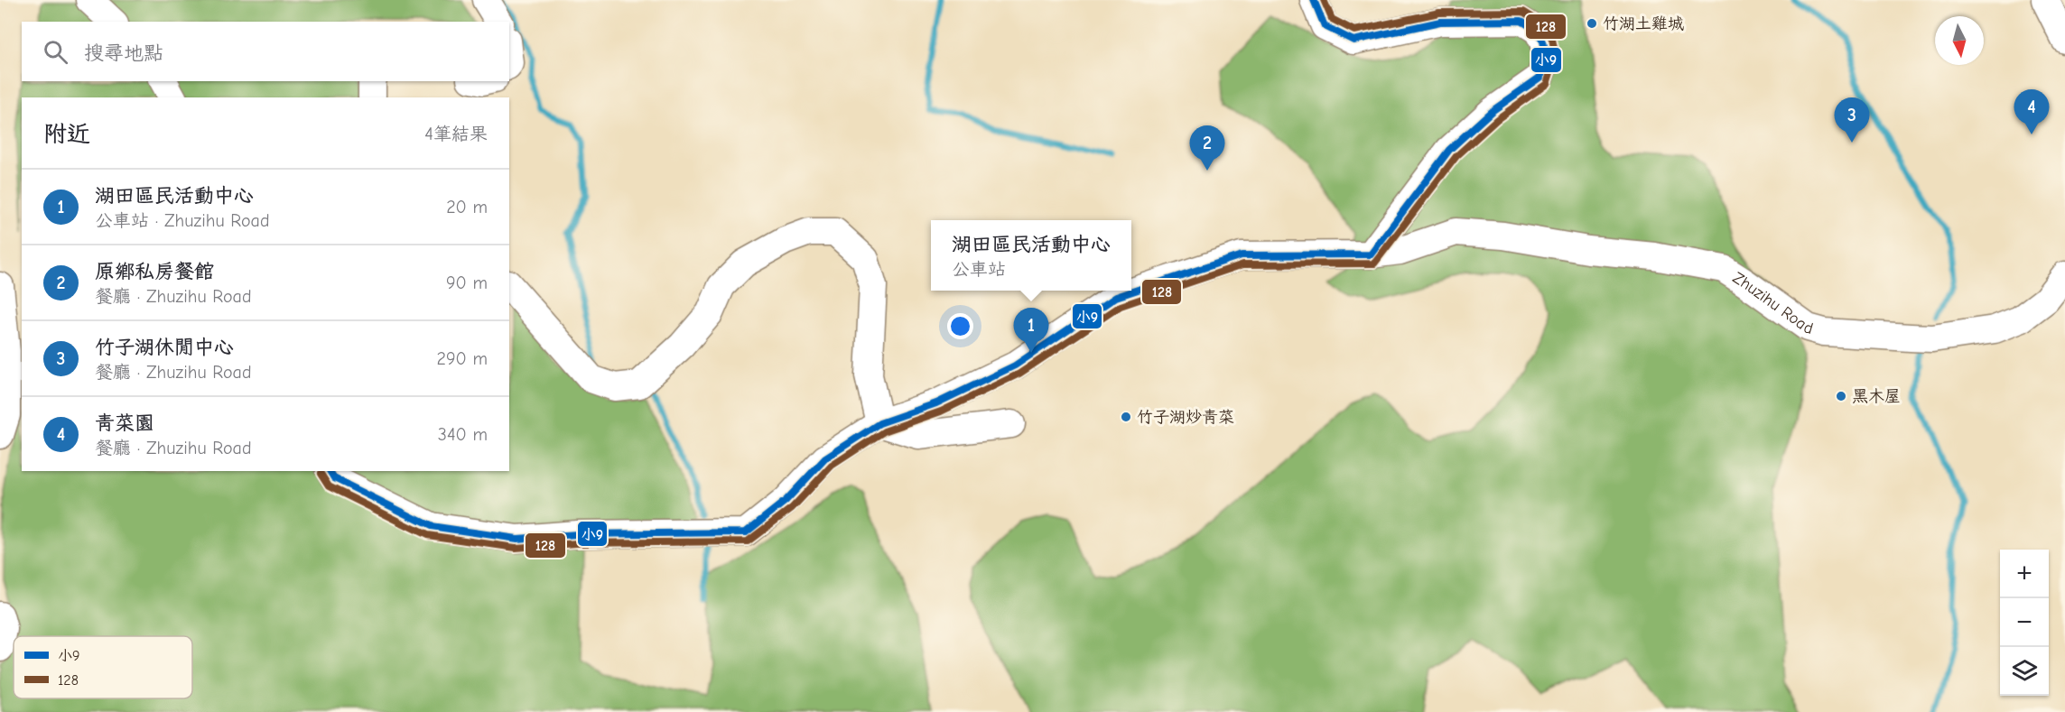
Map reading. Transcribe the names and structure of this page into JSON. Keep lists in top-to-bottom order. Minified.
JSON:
{"streets":{"street":["Zhuzihu Road"]},"places":["竹湖土雞城","黑木屋","竹子湖炒青菜"],"lines":["transit line 小9","transit line 128"],"legend":["小9","128"],"north":"bottom","page":{"search":"搜尋地點","pins":["4","3","2","1"],"heading":["附近","4筆結果"],"list":[{"mark":"1","name":"湖田區民活動中心","note":"公車站 · Zhuzihu Road","value":"20 m"},{"mark":"2","name":"原鄉私房餐館","note":"餐廳 · Zhuzihu Road","value":"90 m"},{"mark":"3","name":"竹子湖休閒中心","note":"餐廳 · Zhuzihu Road","value":"290 m"},{"mark":"4","name":"青菜園","note":"餐廳 · Zhuzihu Road","value":"340 m"}],"popup":["湖田區民活動中心","公車站"],"map_buttons":["+","−"]}}
